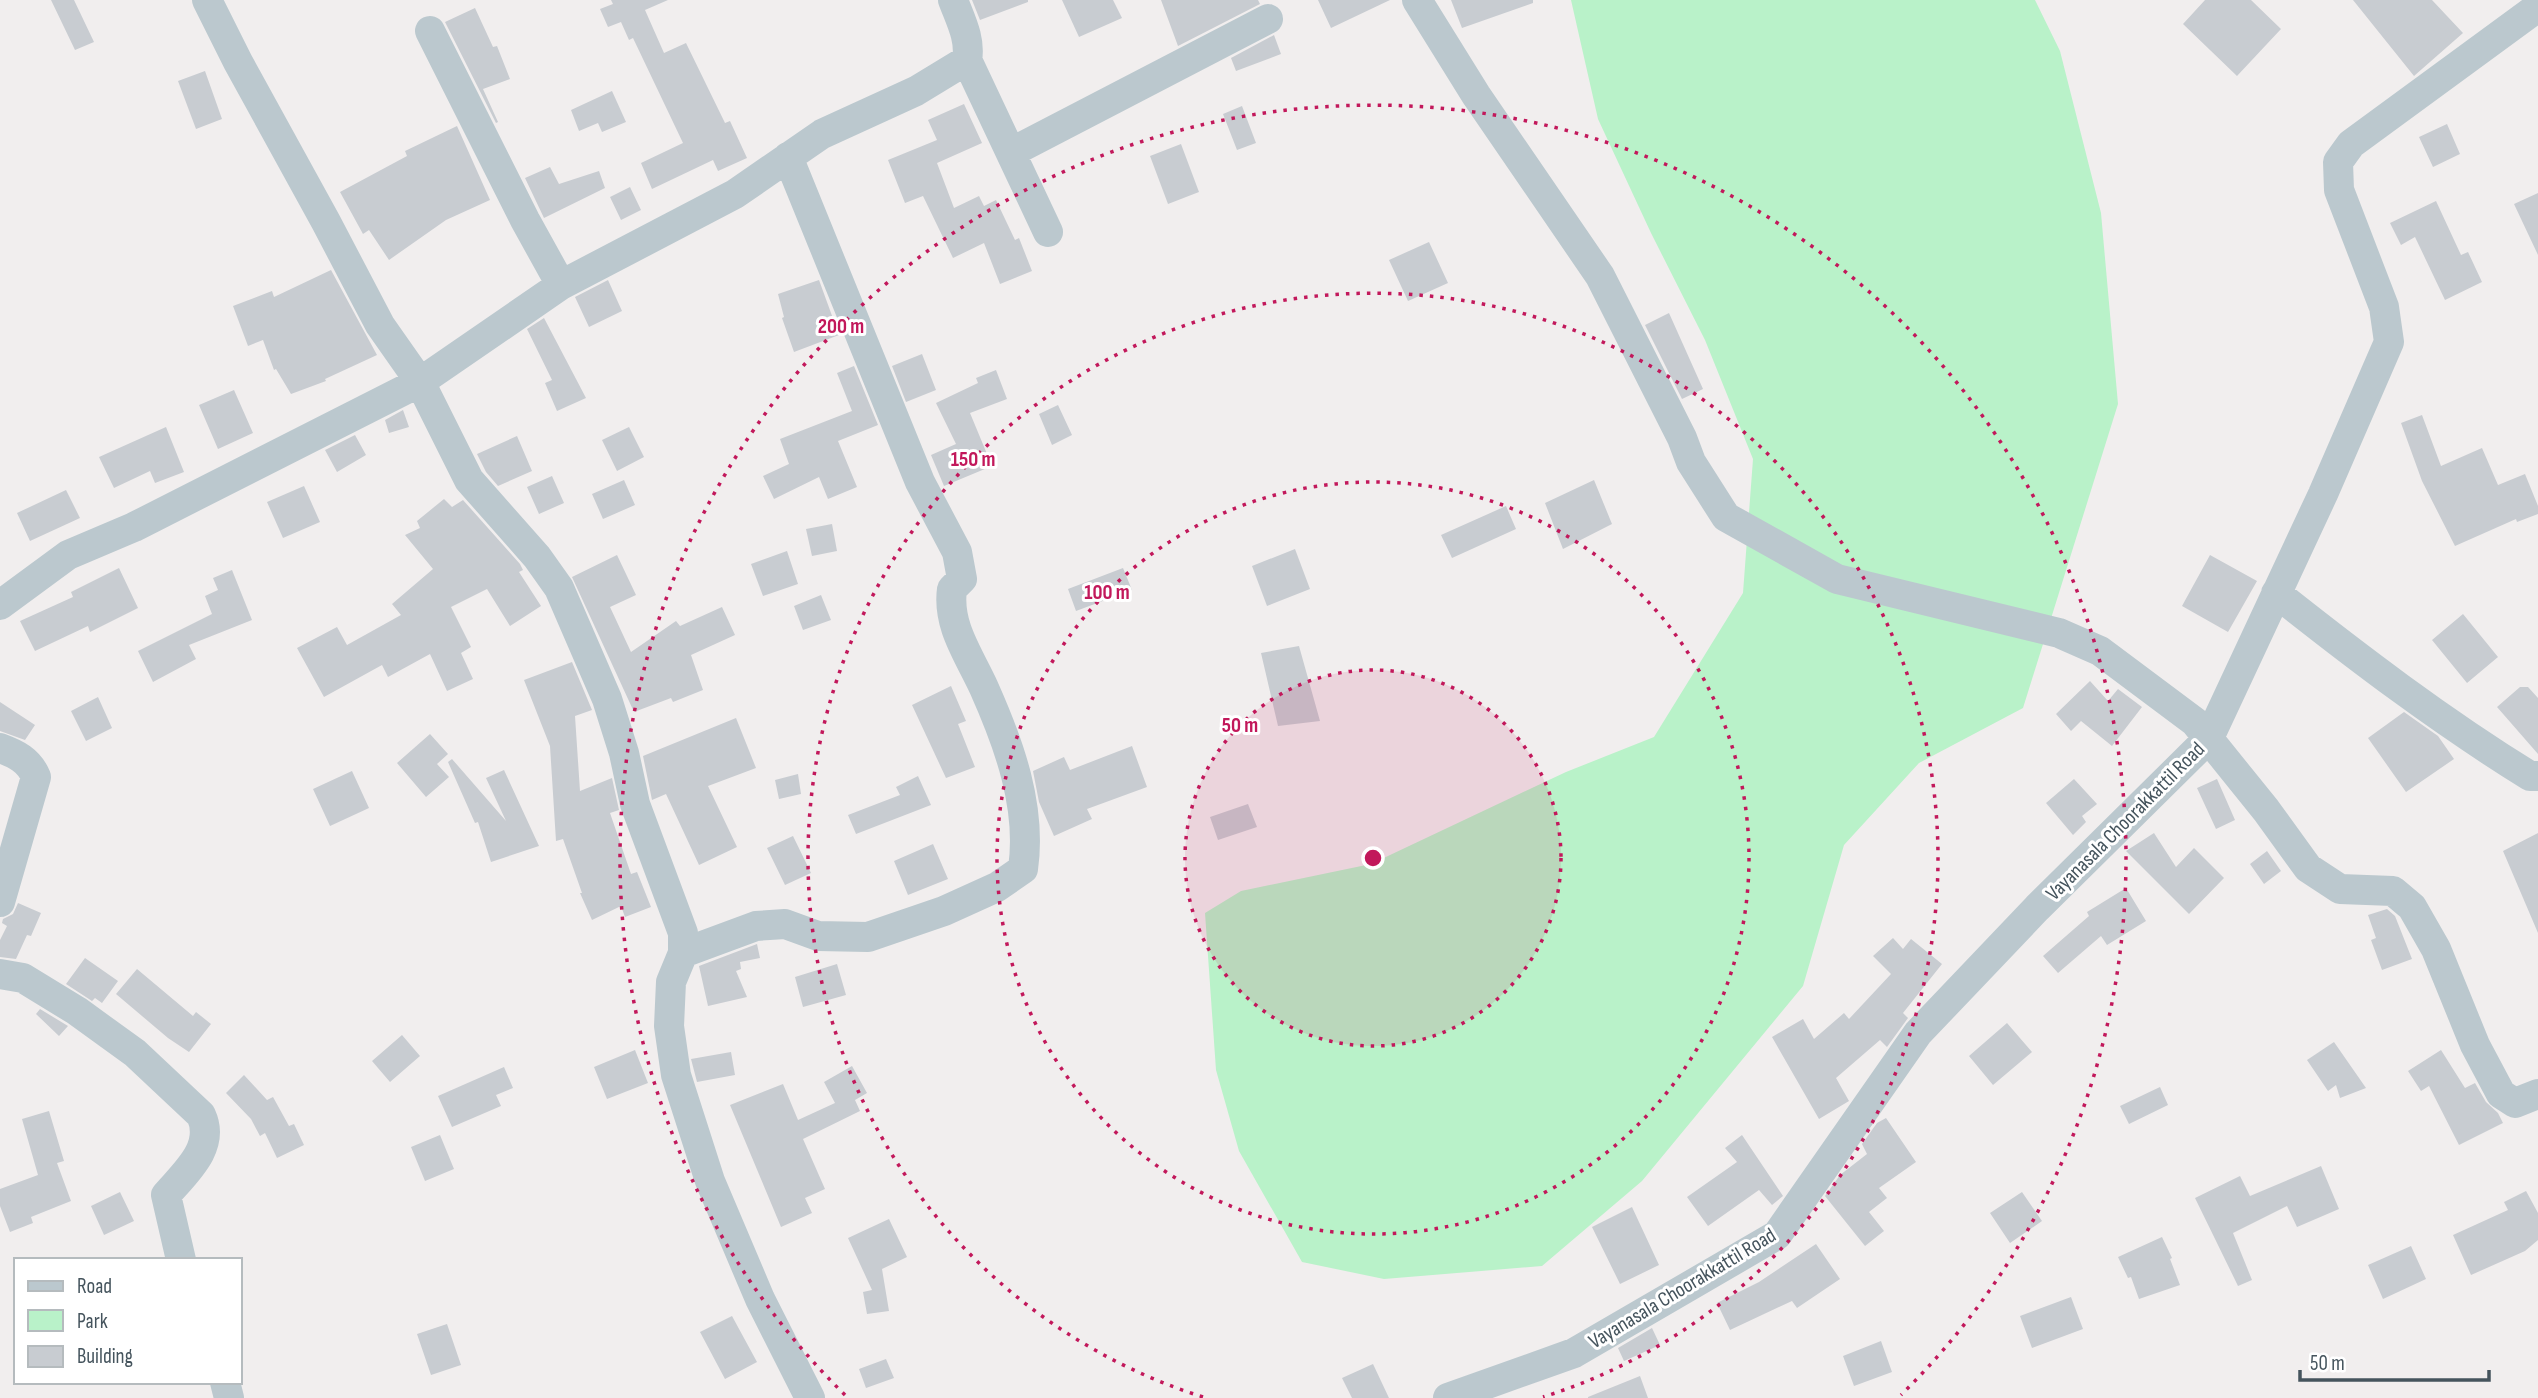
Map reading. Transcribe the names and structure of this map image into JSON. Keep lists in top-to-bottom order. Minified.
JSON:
{"streets":{"street":["Vayanasala Choorakkattil Road"]},"legend":["Road","Park","Building"],"scale_bar":"50 m","rings":["200 m","150 m","100 m","50 m"]}
